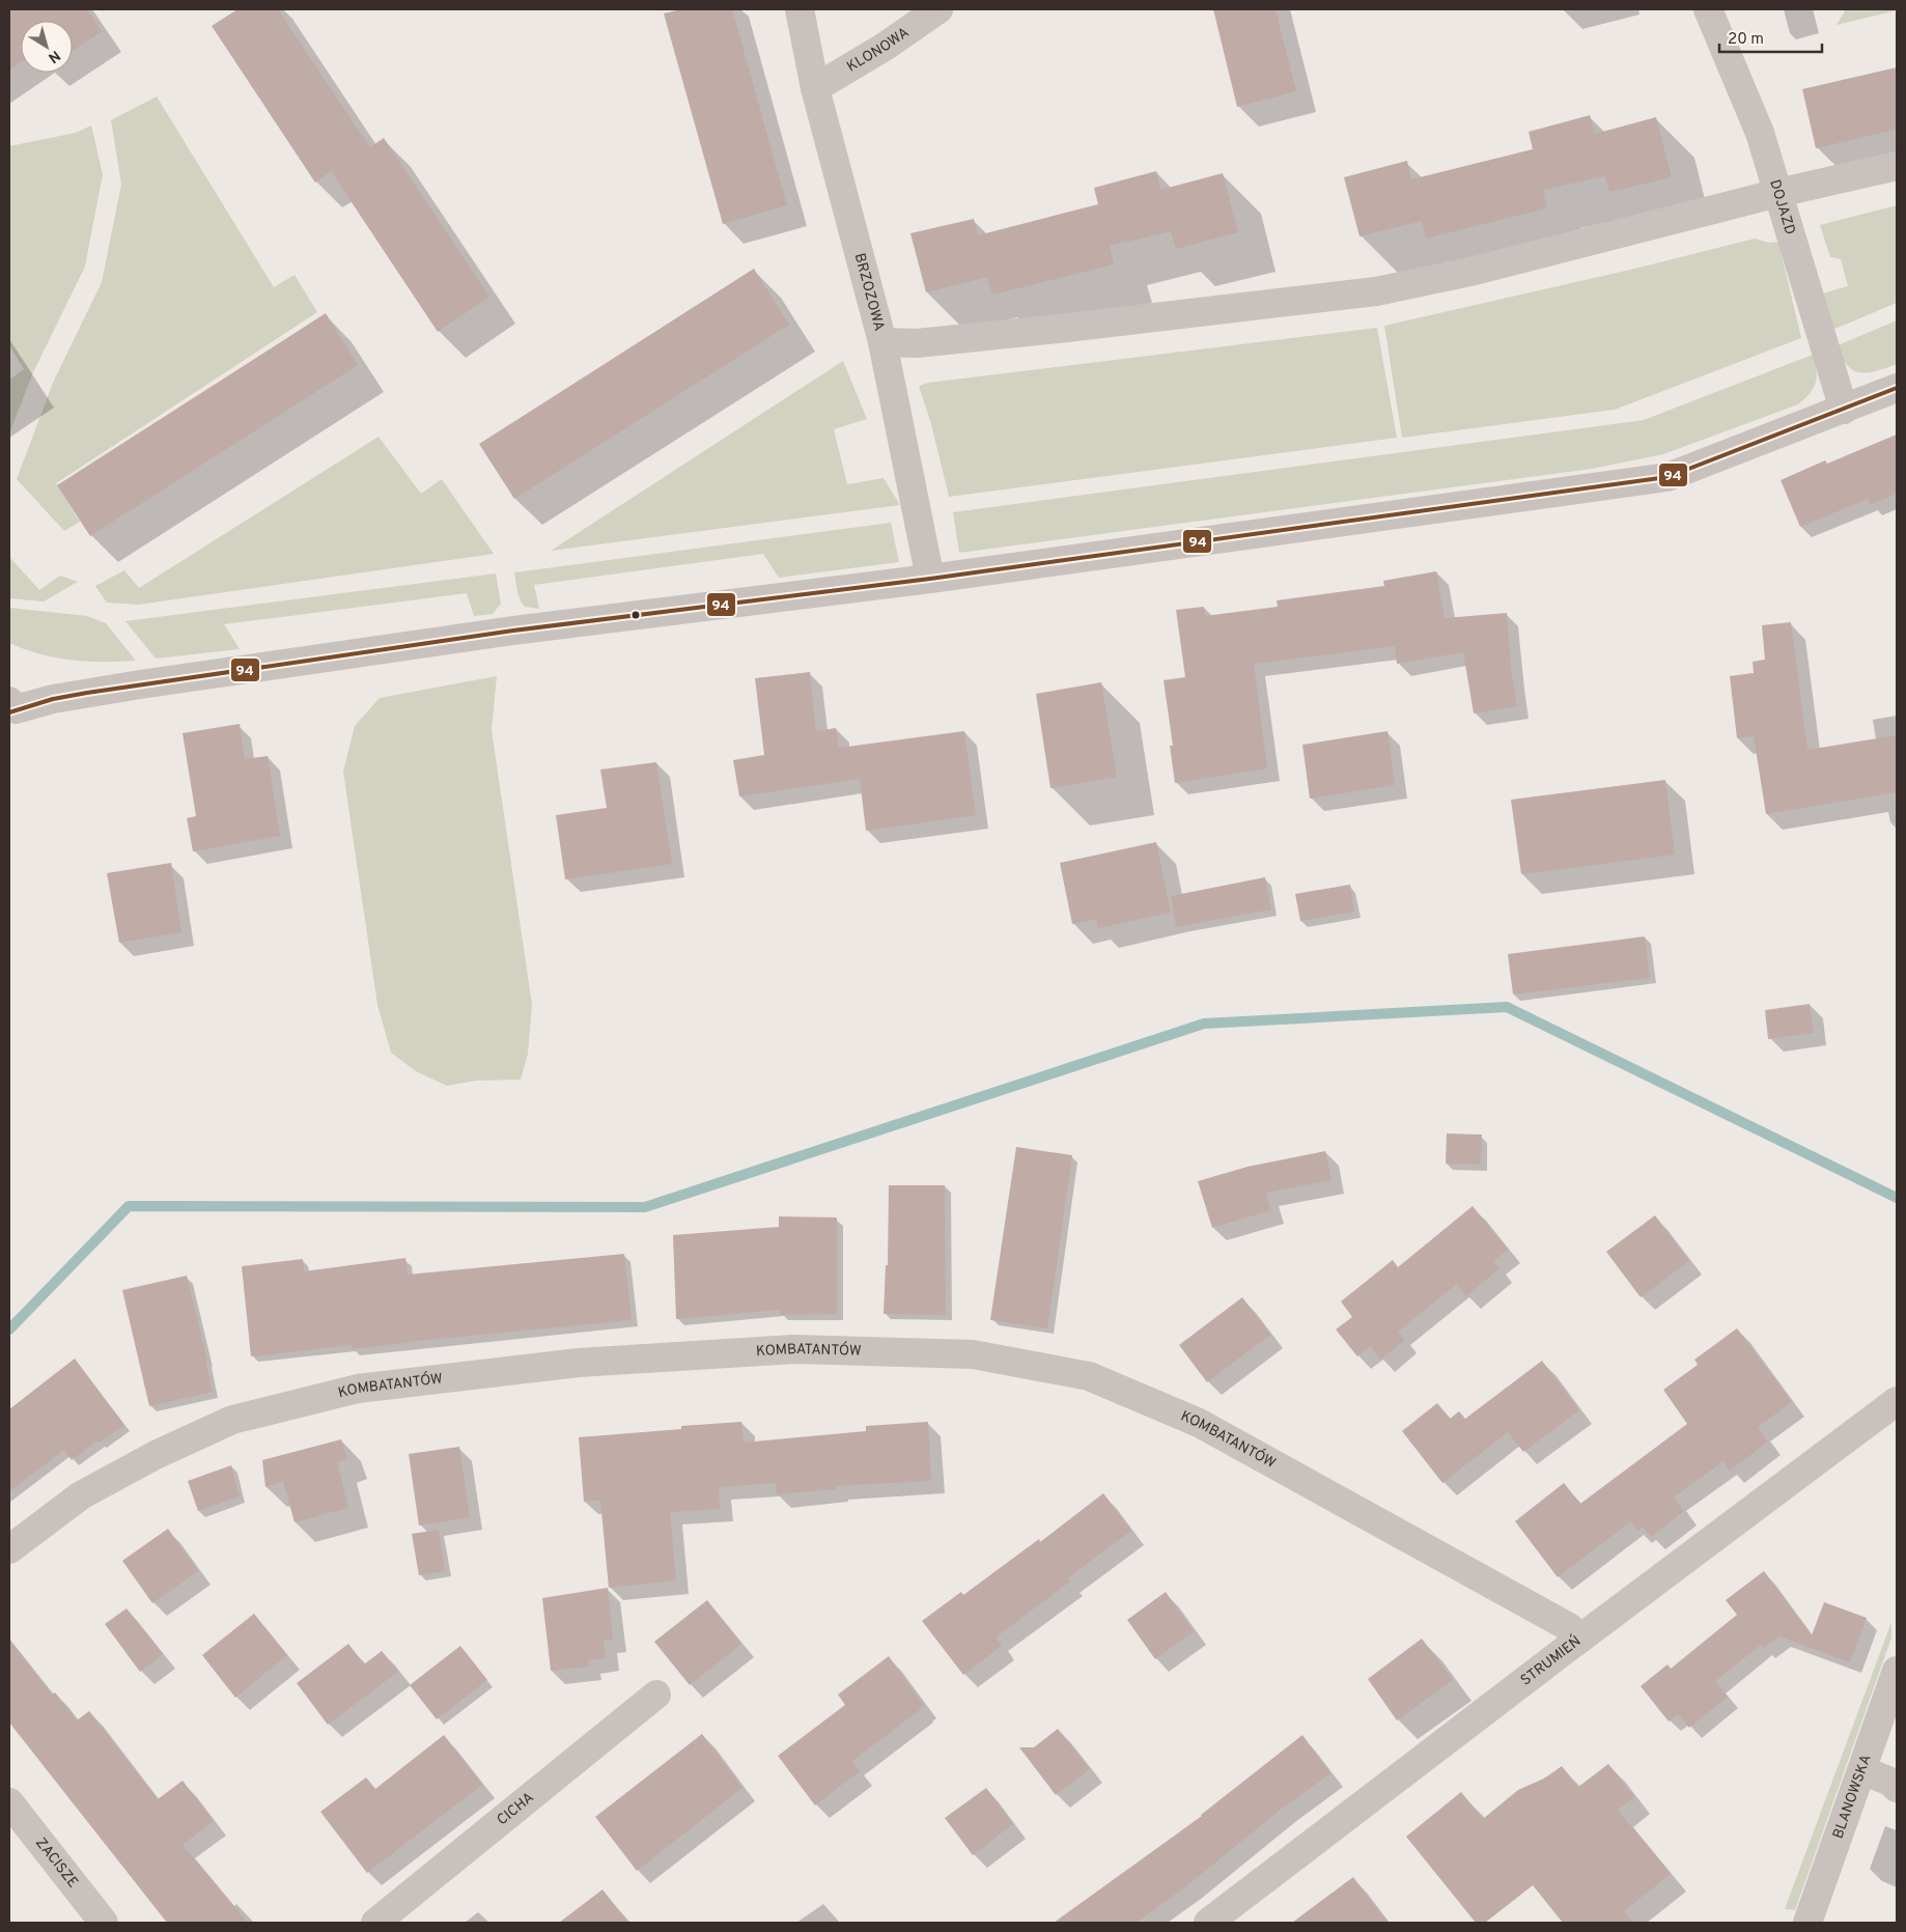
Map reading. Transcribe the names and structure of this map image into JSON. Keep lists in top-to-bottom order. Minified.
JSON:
{"streets":{"street":["KLONOWA","DOJAZD","BRZOZOWA","KOMBATANTÓW","STRUMIEŃ","BLANOWSKA","CICHA","ZACISZE"]},"crossings":[["KLONOWA","BRZOZOWA"],["KOMBATANTÓW","STRUMIEŃ"]],"lines":["transit line 94"],"scale_bar":"20 m","north":"bottom right"}
